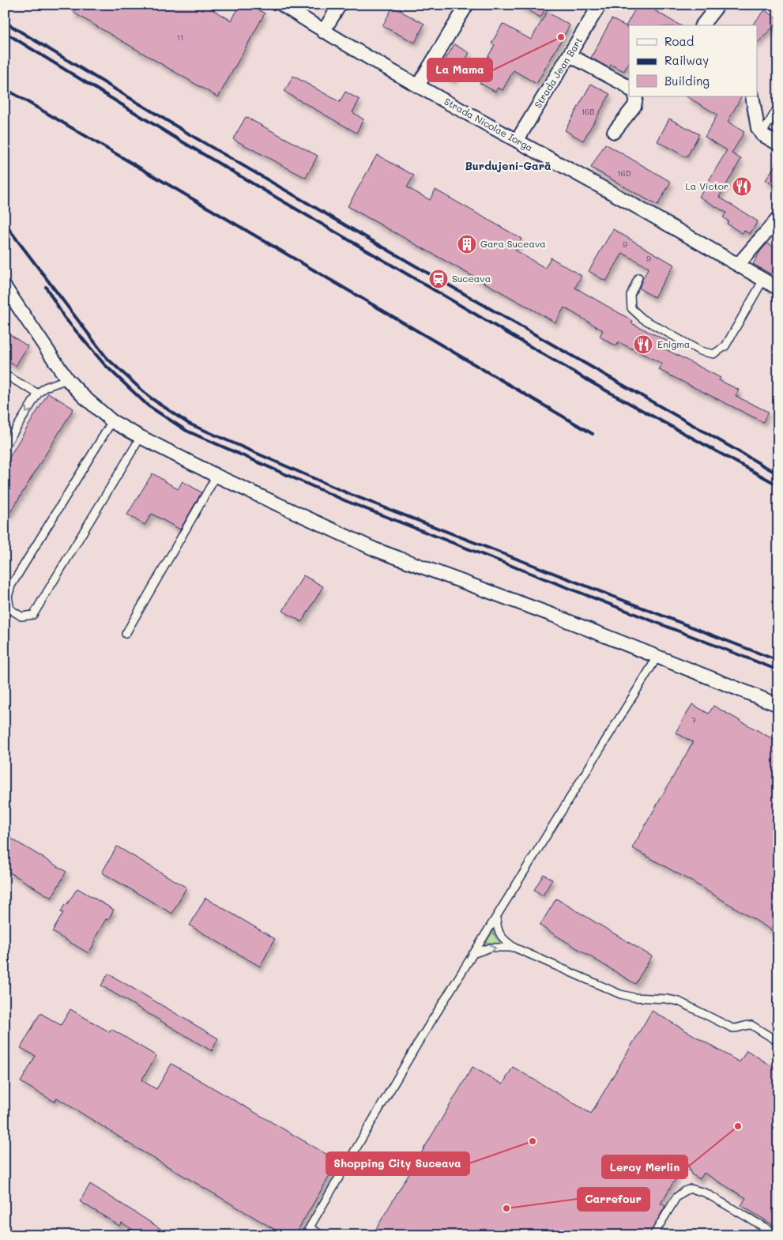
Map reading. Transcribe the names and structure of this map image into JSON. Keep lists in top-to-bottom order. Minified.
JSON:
{"streets":{"street":["Strada Jean Bart","Strada Nicolae Iorga"]},"crossings":[["Strada Jean Bart","Strada Nicolae Iorga"]],"districts":["Burdujeni-Gară"],"places":{"other":["La Mama","Leroy Merlin","Shopping City Suceava","Carrefour"],"restaurant":["La Victor","Enigma"],"building":["Gara Suceava"],"station":["Suceava"]},"house_numbers":["11","16B","16D","9","9","7"],"legend":["Road","Railway","Building"]}
